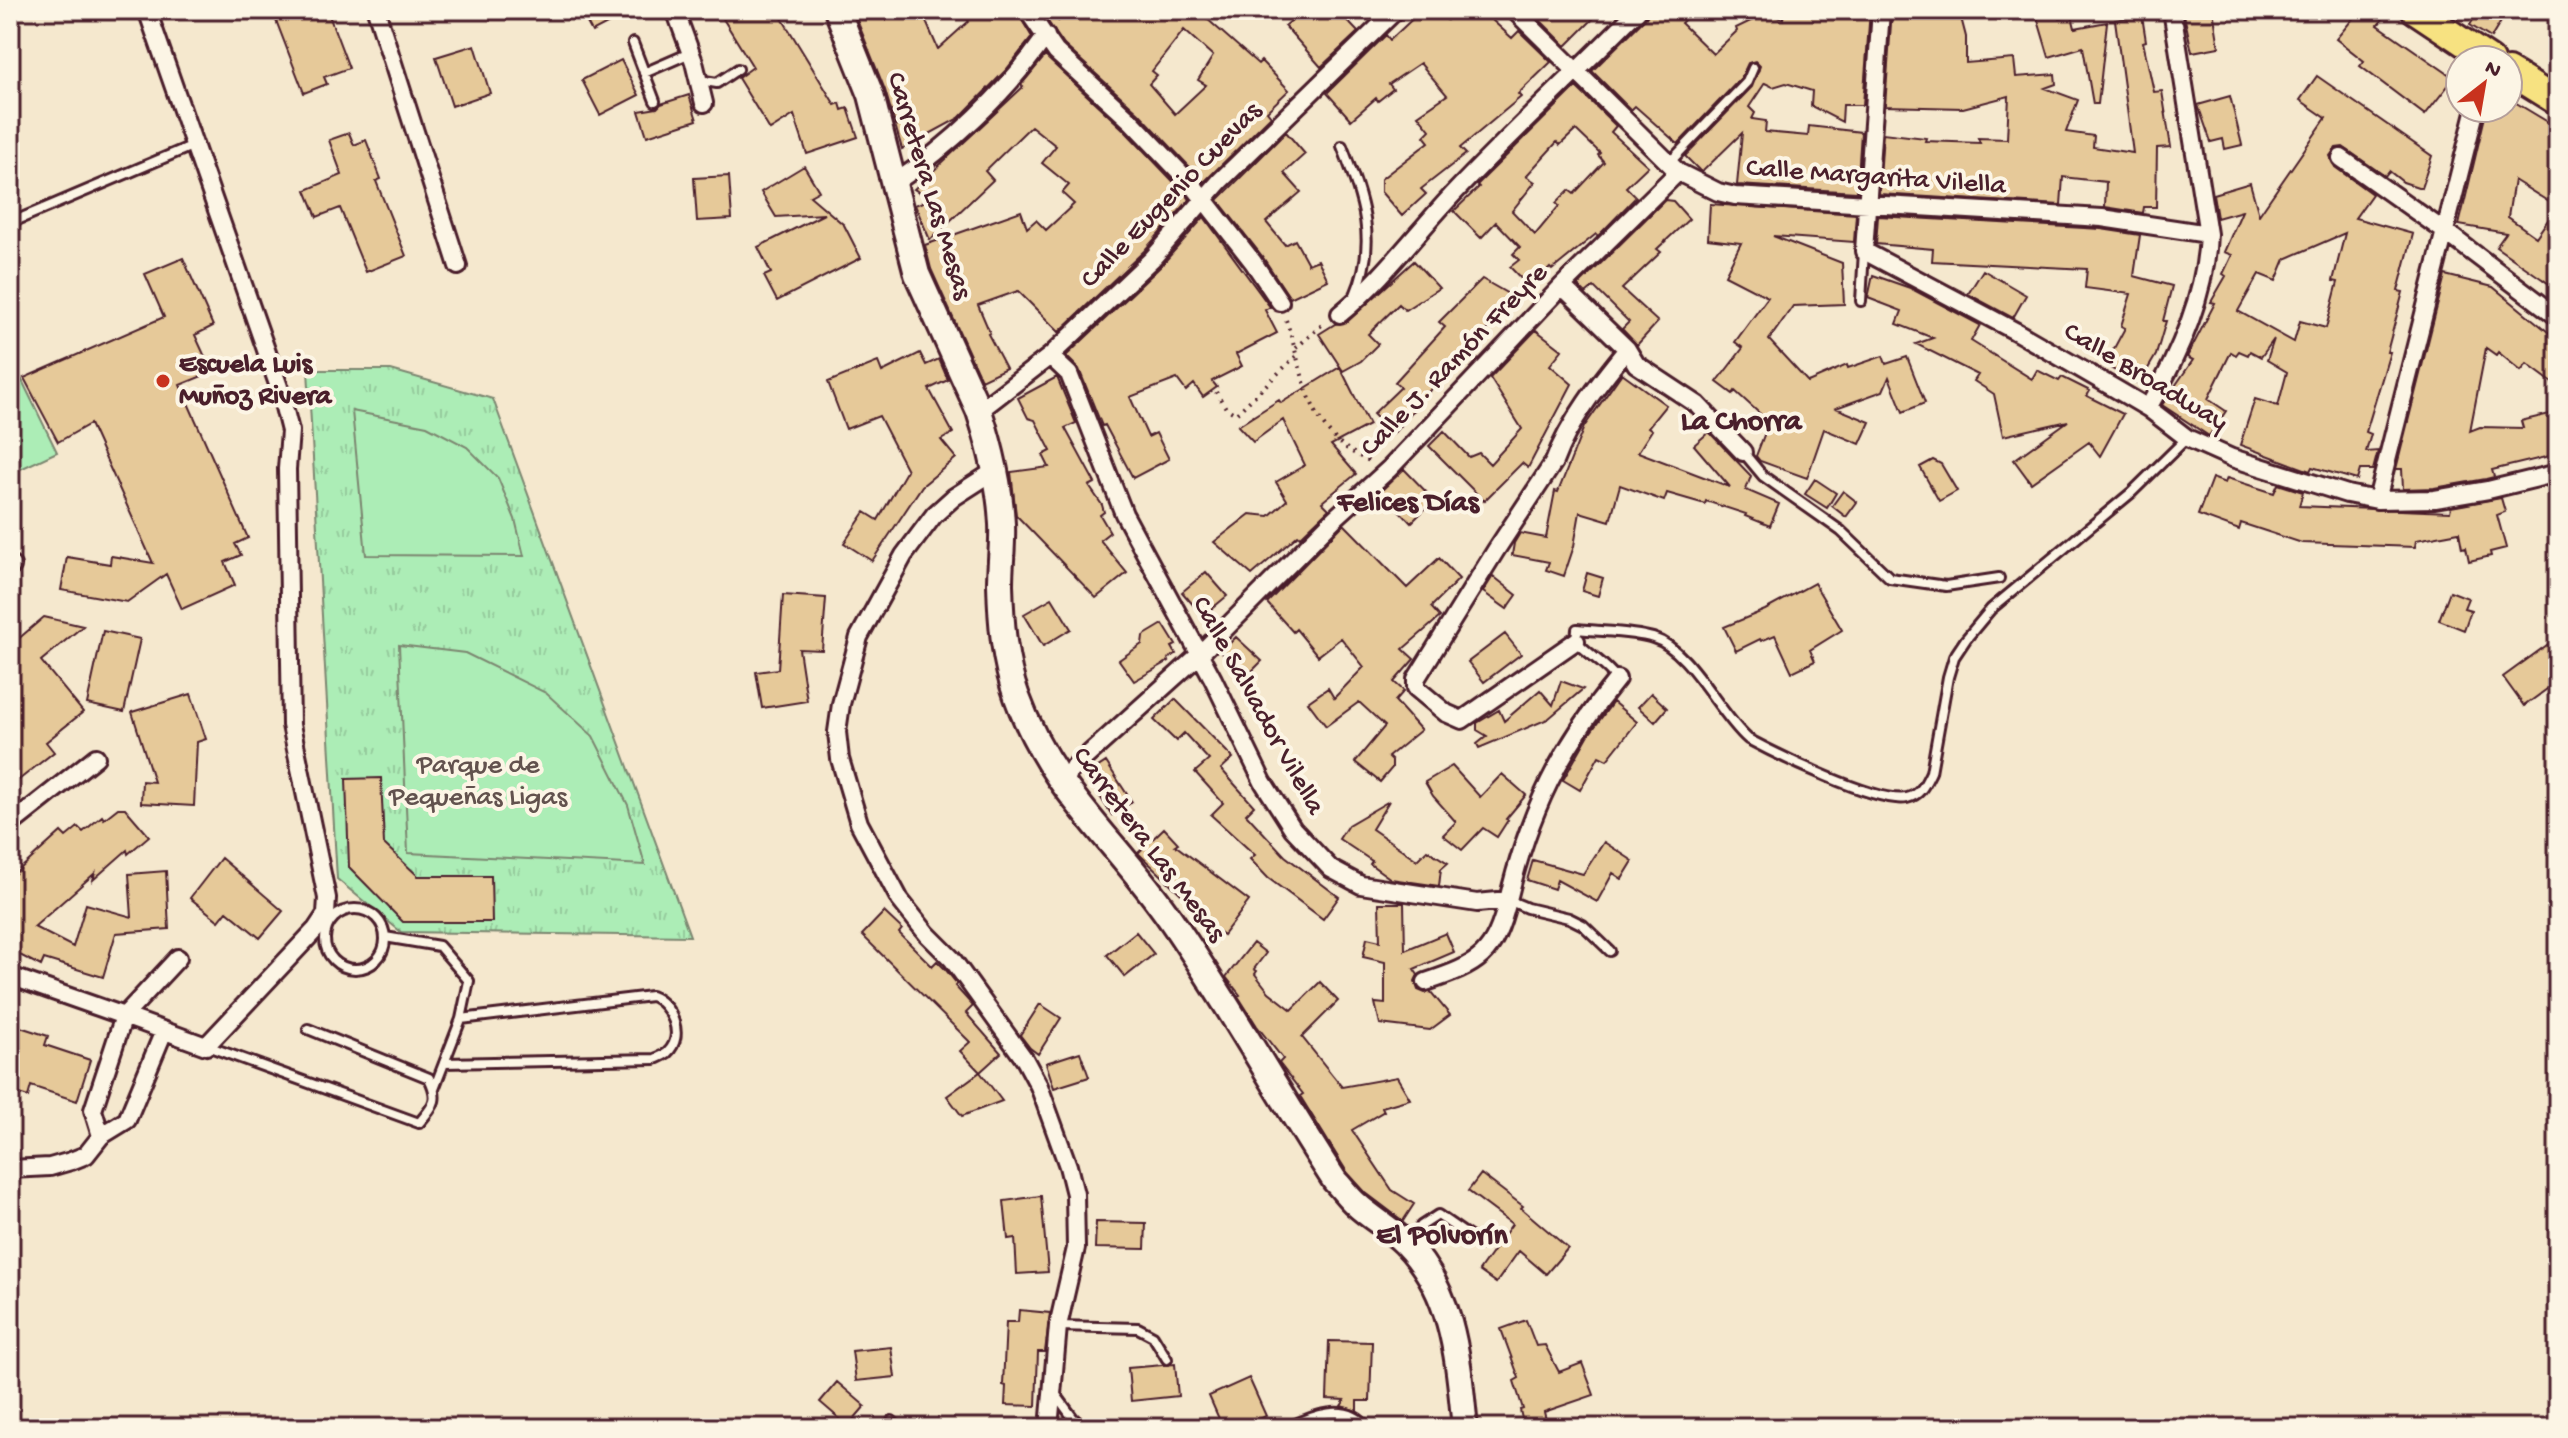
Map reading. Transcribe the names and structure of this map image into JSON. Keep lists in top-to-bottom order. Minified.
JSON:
{"streets":{"street":["Calle Margarita Vilella","Carretera Las Mesas","Calle Eugenio Cuevas","Calle J. Ramón Freyre","Calle Broadway","Calle Salvador Vilella"]},"crossings":[["Calle Margarita Vilella","Calle J. Ramón Freyre"],["Carretera Las Mesas","Calle Eugenio Cuevas"],["Carretera Las Mesas","Calle J. Ramón Freyre"],["Calle Eugenio Cuevas","Calle Salvador Vilella"],["Calle J. Ramón Freyre","Calle Salvador Vilella"]],"districts":["La Chorra","Felices Días","El Polvorín"],"parks":["Parque de Pequeñas Ligas"],"places":["Escuela Luis Muñoz Rivera"],"north":"top right"}
